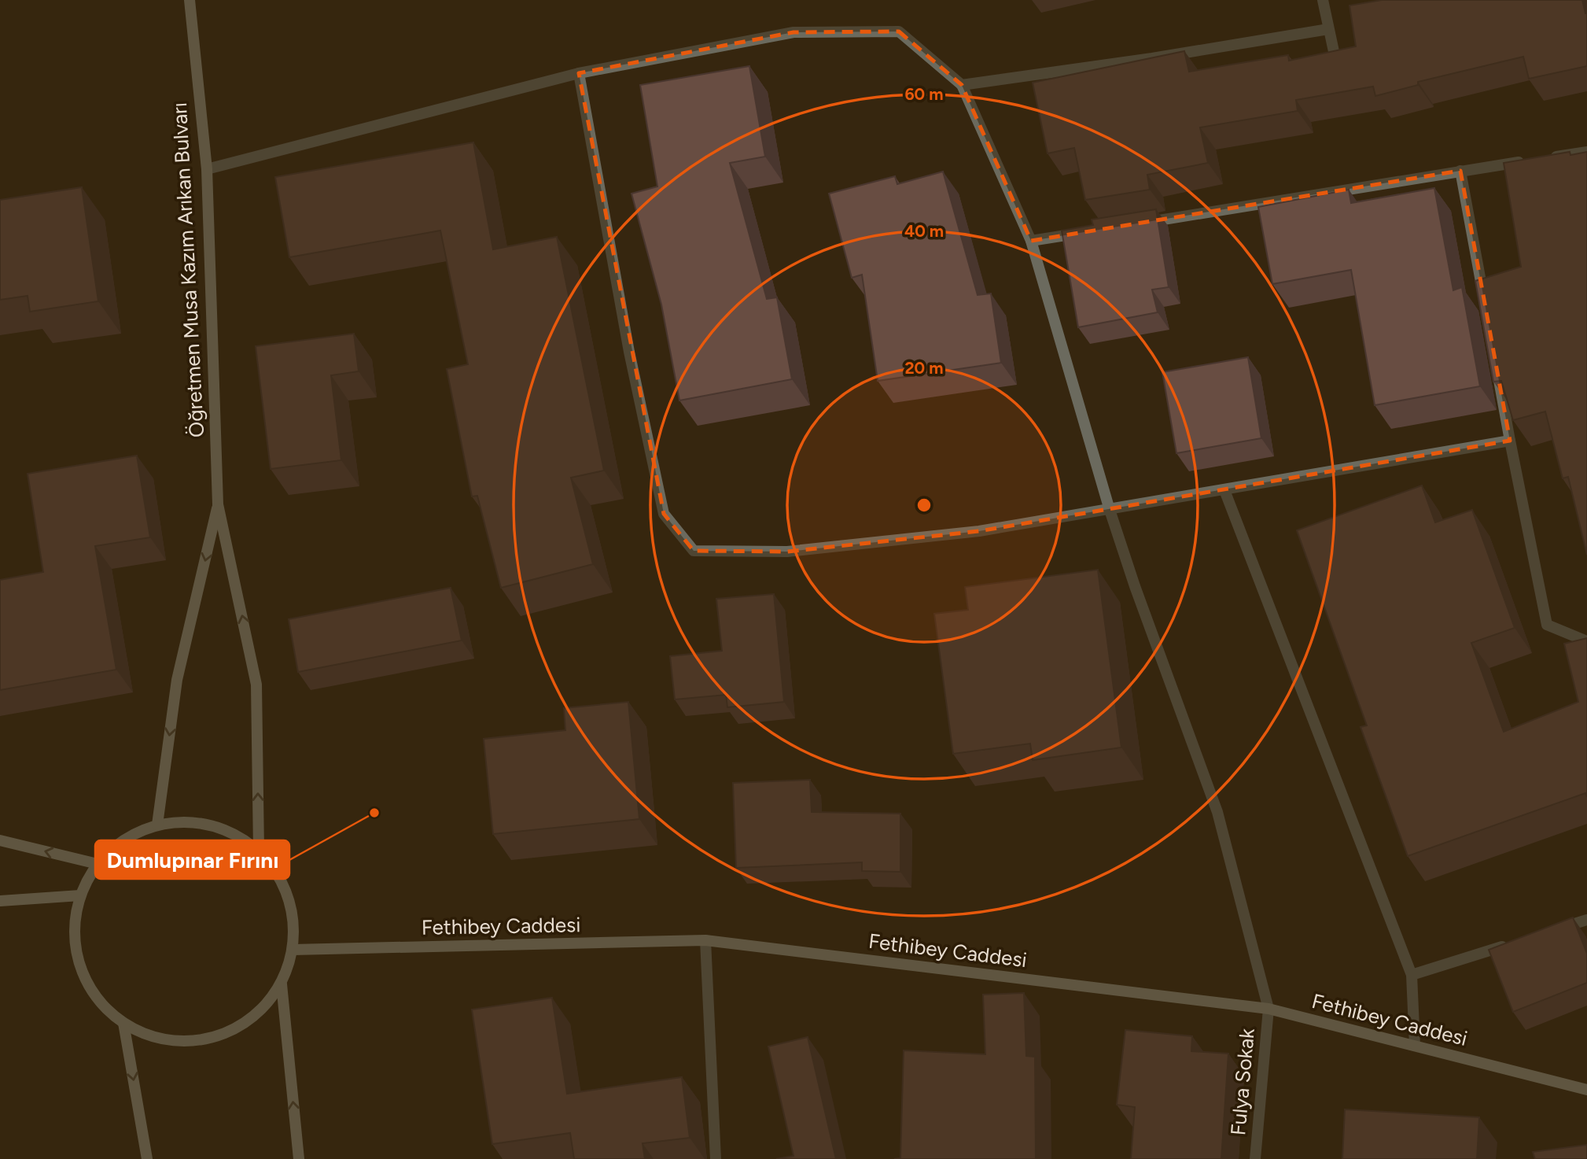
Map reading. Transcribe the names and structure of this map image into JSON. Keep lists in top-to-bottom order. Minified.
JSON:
{"streets":{"street":["Öğretmen Musa Kazım Arıkan Bulvarı","Fethibey Caddesi","Fulya Sokak"]},"crossings":[["Fethibey Caddesi","Fulya Sokak"]],"places":["Dumlupınar Fırını"],"rings":["60 m","40 m","20 m"]}
